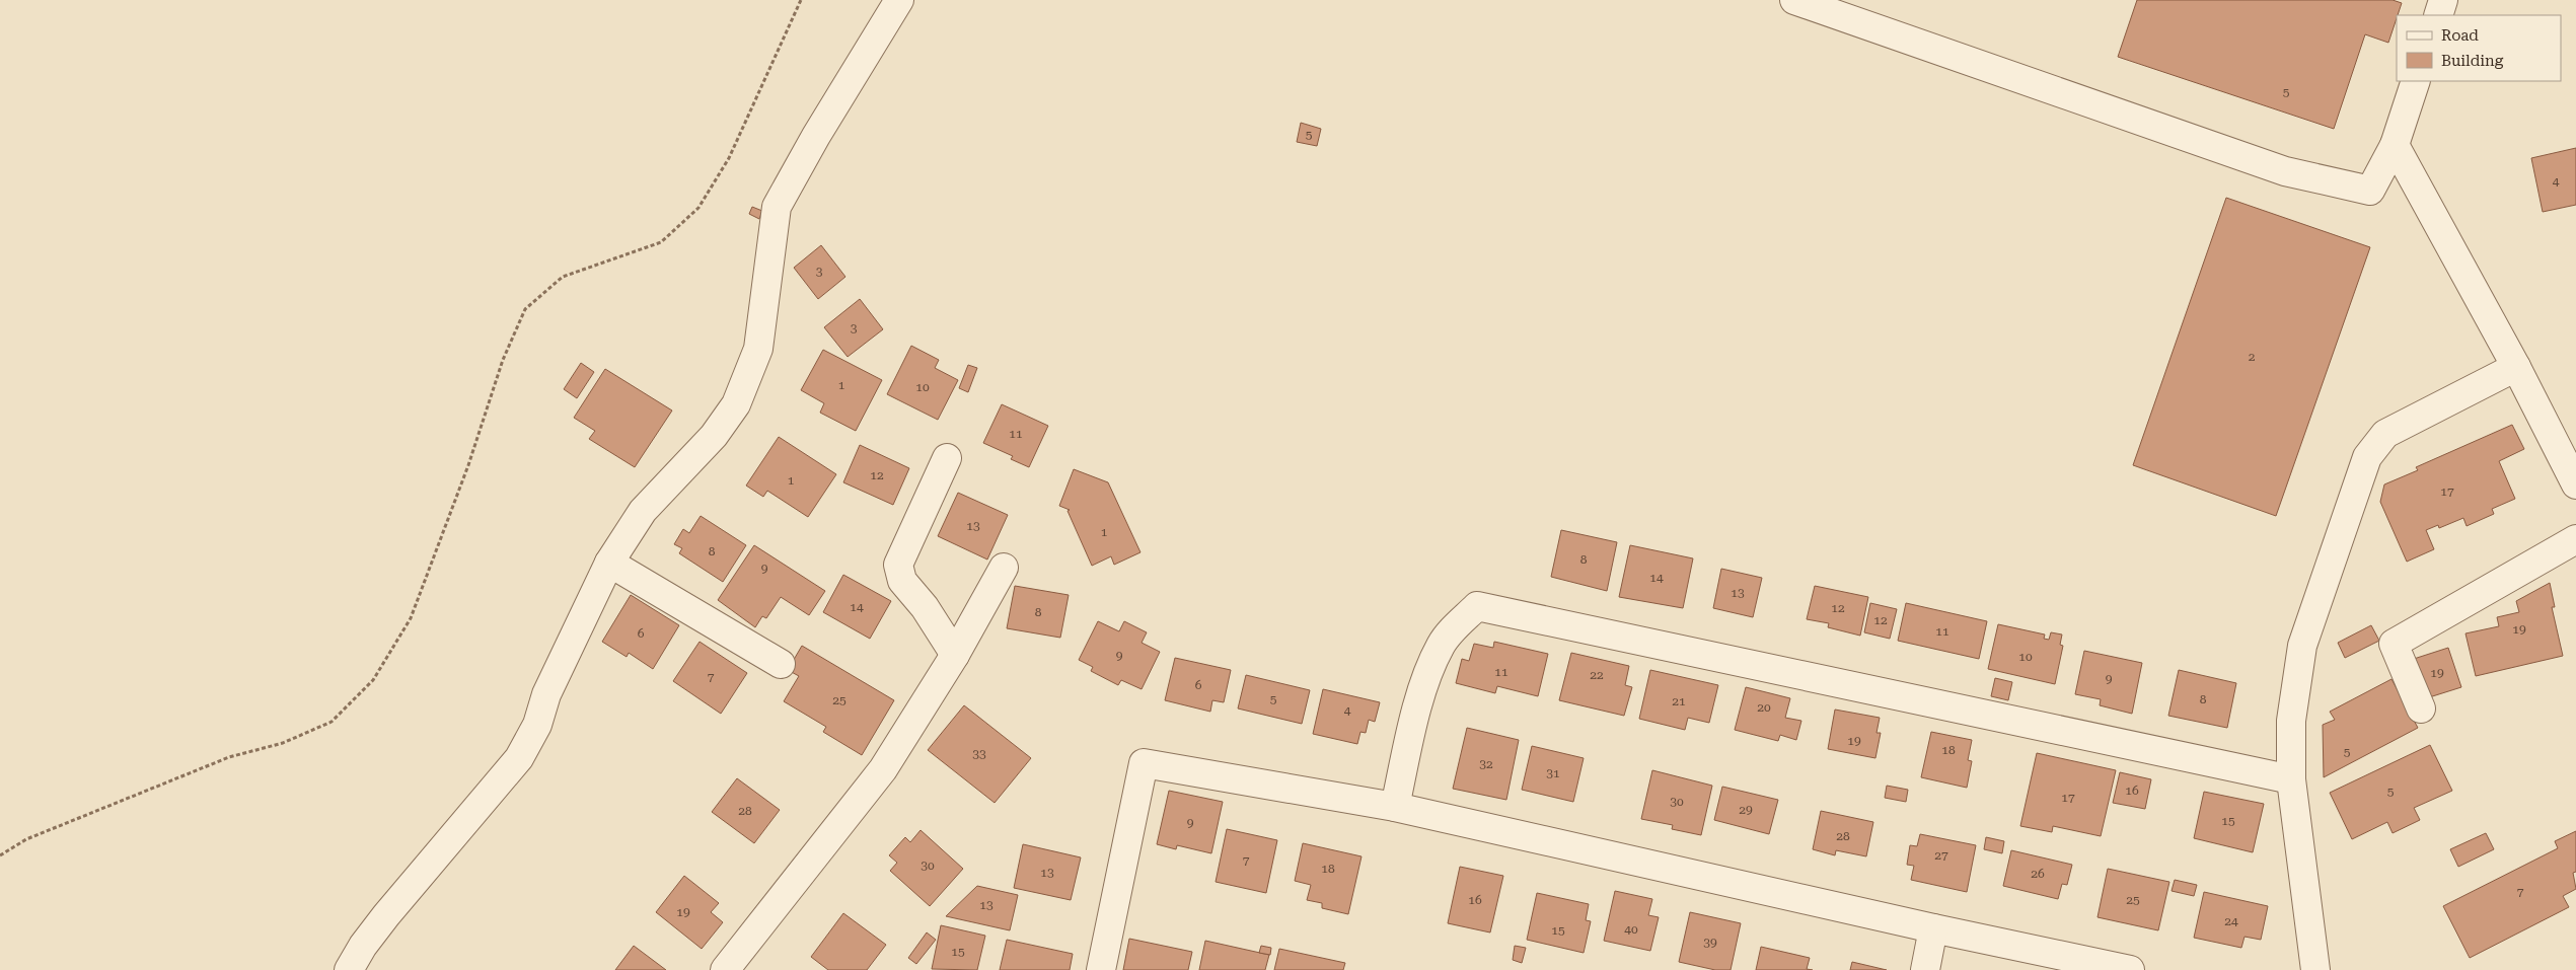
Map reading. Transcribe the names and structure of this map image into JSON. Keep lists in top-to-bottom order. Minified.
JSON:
{"house_numbers":["5","5","4","3","3","2","1","10","11","12","1","17","13","1","8","8","9","14","13","14","12","8","12","19","11","6","9","10","11","19","22","7","9","6","5","8","25","21","20","4","19","18","5","33","32","31","16","5","17","30","29","28","15","9","28","27","7","30","18","13","26","7","16","25","13","19","24","40","15","39","15"],"legend":["Road","Building"]}
